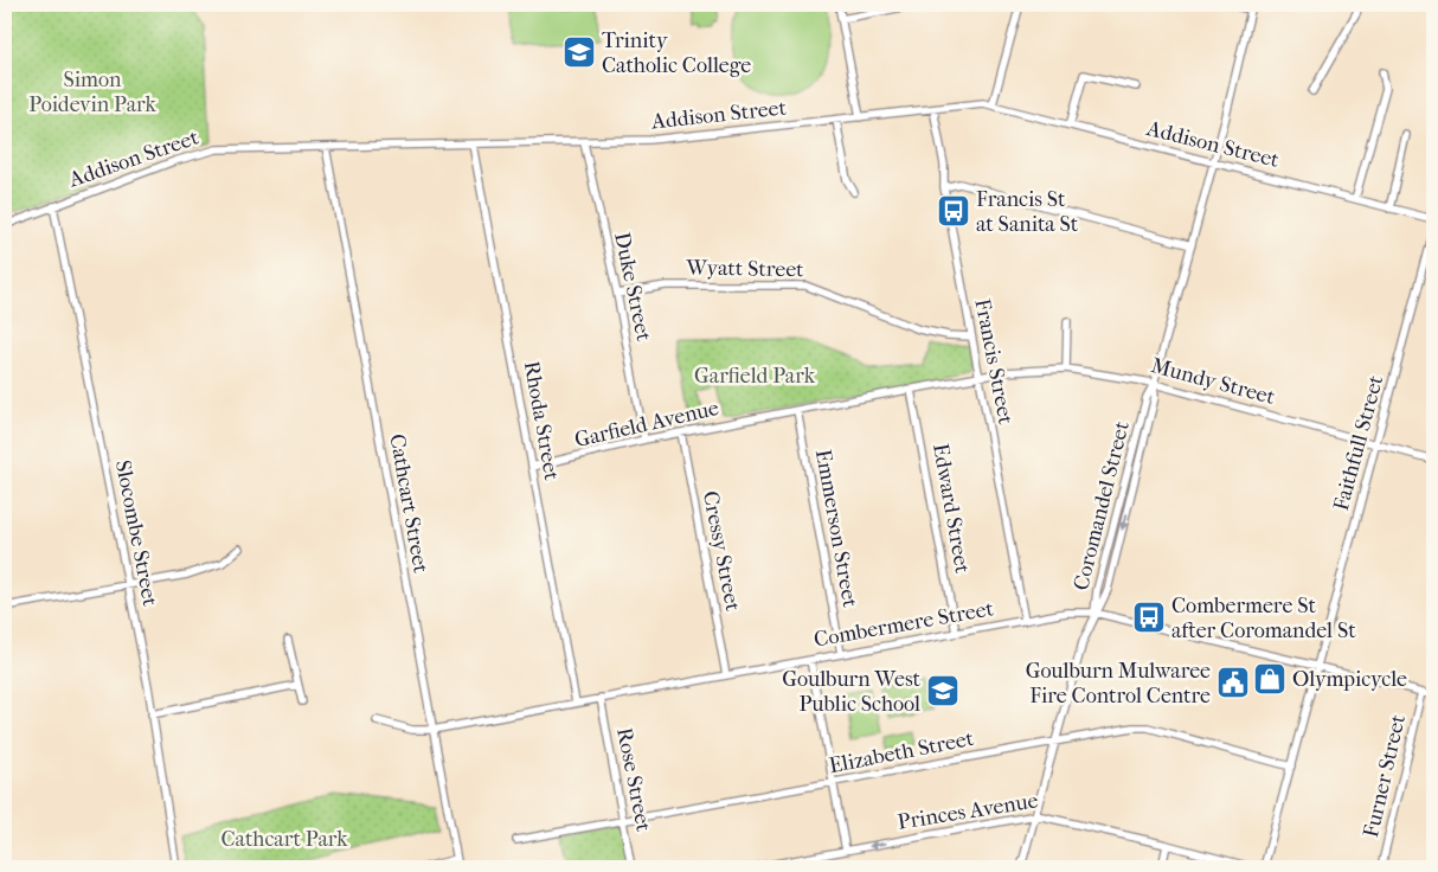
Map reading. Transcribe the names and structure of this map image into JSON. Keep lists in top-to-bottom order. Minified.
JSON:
{"streets":{"street":["Addison Street","Wyatt Street","Duke Street","Francis Street","Mundy Street","Rhoda Street","Garfield Avenue","Faithfull Street","Cathcart Street","Coromandel Street","Edward Street","Emmerson Street","Slocombe Street","Cressy Street","Combermere Street","Elizabeth Street","Furner Street","Rose Street","Princes Avenue"]},"crossings":[["Addison Street","Duke Street"],["Addison Street","Francis Street"],["Addison Street","Rhoda Street"],["Addison Street","Cathcart Street"],["Addison Street","Coromandel Street"],["Addison Street","Slocombe Street"],["Wyatt Street","Duke Street"],["Wyatt Street","Francis Street"],["Duke Street","Garfield Avenue"],["Francis Street","Mundy Street"],["Francis Street","Garfield Avenue"],["Francis Street","Combermere Street"],["Mundy Street","Garfield Avenue"],["Mundy Street","Faithfull Street"],["Mundy Street","Coromandel Street"],["Rhoda Street","Garfield Avenue"],["Rhoda Street","Combermere Street"],["Garfield Avenue","Edward Street"],["Garfield Avenue","Emmerson Street"],["Garfield Avenue","Cressy Street"],["Faithfull Street","Combermere Street"],["Faithfull Street","Elizabeth Street"],["Cathcart Street","Combermere Street"],["Coromandel Street","Combermere Street"],["Edward Street","Combermere Street"],["Emmerson Street","Combermere Street"],["Cressy Street","Combermere Street"],["Combermere Street","Furner Street"],["Combermere Street","Rose Street"],["Elizabeth Street","Rose Street"]],"one_way":["Princes Avenue"],"parks":["Simon Poidevin Park","Garfield Park","Cathcart Park"],"places":{"school or university":["Trinity Catholic College","Goulburn West Public School"],"bus stop":["Francis St at Sanita St","Combermere St after Coromandel St"],"shop":["Olympicycle"],"public building":["Goulburn Mulwaree Fire Control Centre"]}}
